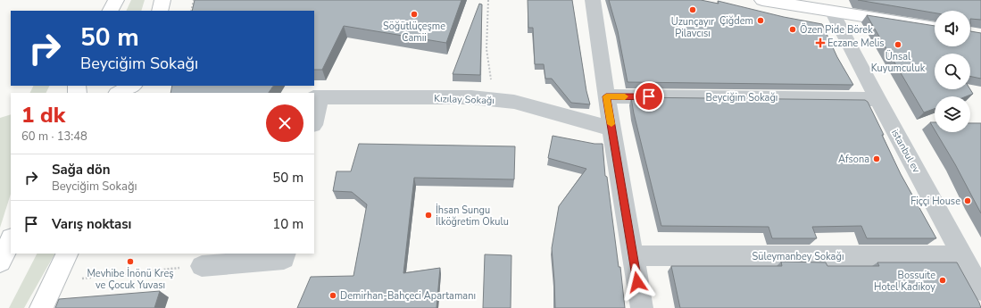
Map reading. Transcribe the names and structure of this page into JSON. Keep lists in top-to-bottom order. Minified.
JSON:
{"streets":{"street":["Beyciğim Sokağı","Kızılay Sokağı","istanbul ev","Süleymanbey Sokağı"]},"crossings":[["Beyciğim Sokağı","istanbul ev"],["istanbul ev","Süleymanbey Sokağı"]],"places":{"other":["Uzunçayır Pilavcısı","Söğütlüçeşme Camii","Çiğdem","Özen Pide Börek","Ünsal Kuyumculuk","Afsona","Fiççi House","İhsan Sungu İlköğretim Okulu","Mevhibe İnönü Kreş ve Çocuk Yuvası","Bossuite Hotel Kadikoy","Demirhan-Bahçeci Apartamanı"],"health":["Eczane Melis"]},"page":{"turn":["50 m","Beyciğim Sokağı"],"heading":["1 dk","60 m · 13:48"],"list":[{"name":"Sağa dön","note":"Beyciğim Sokağı","value":"50 m"},{"name":"Varış noktası","value":"10 m"}]}}
